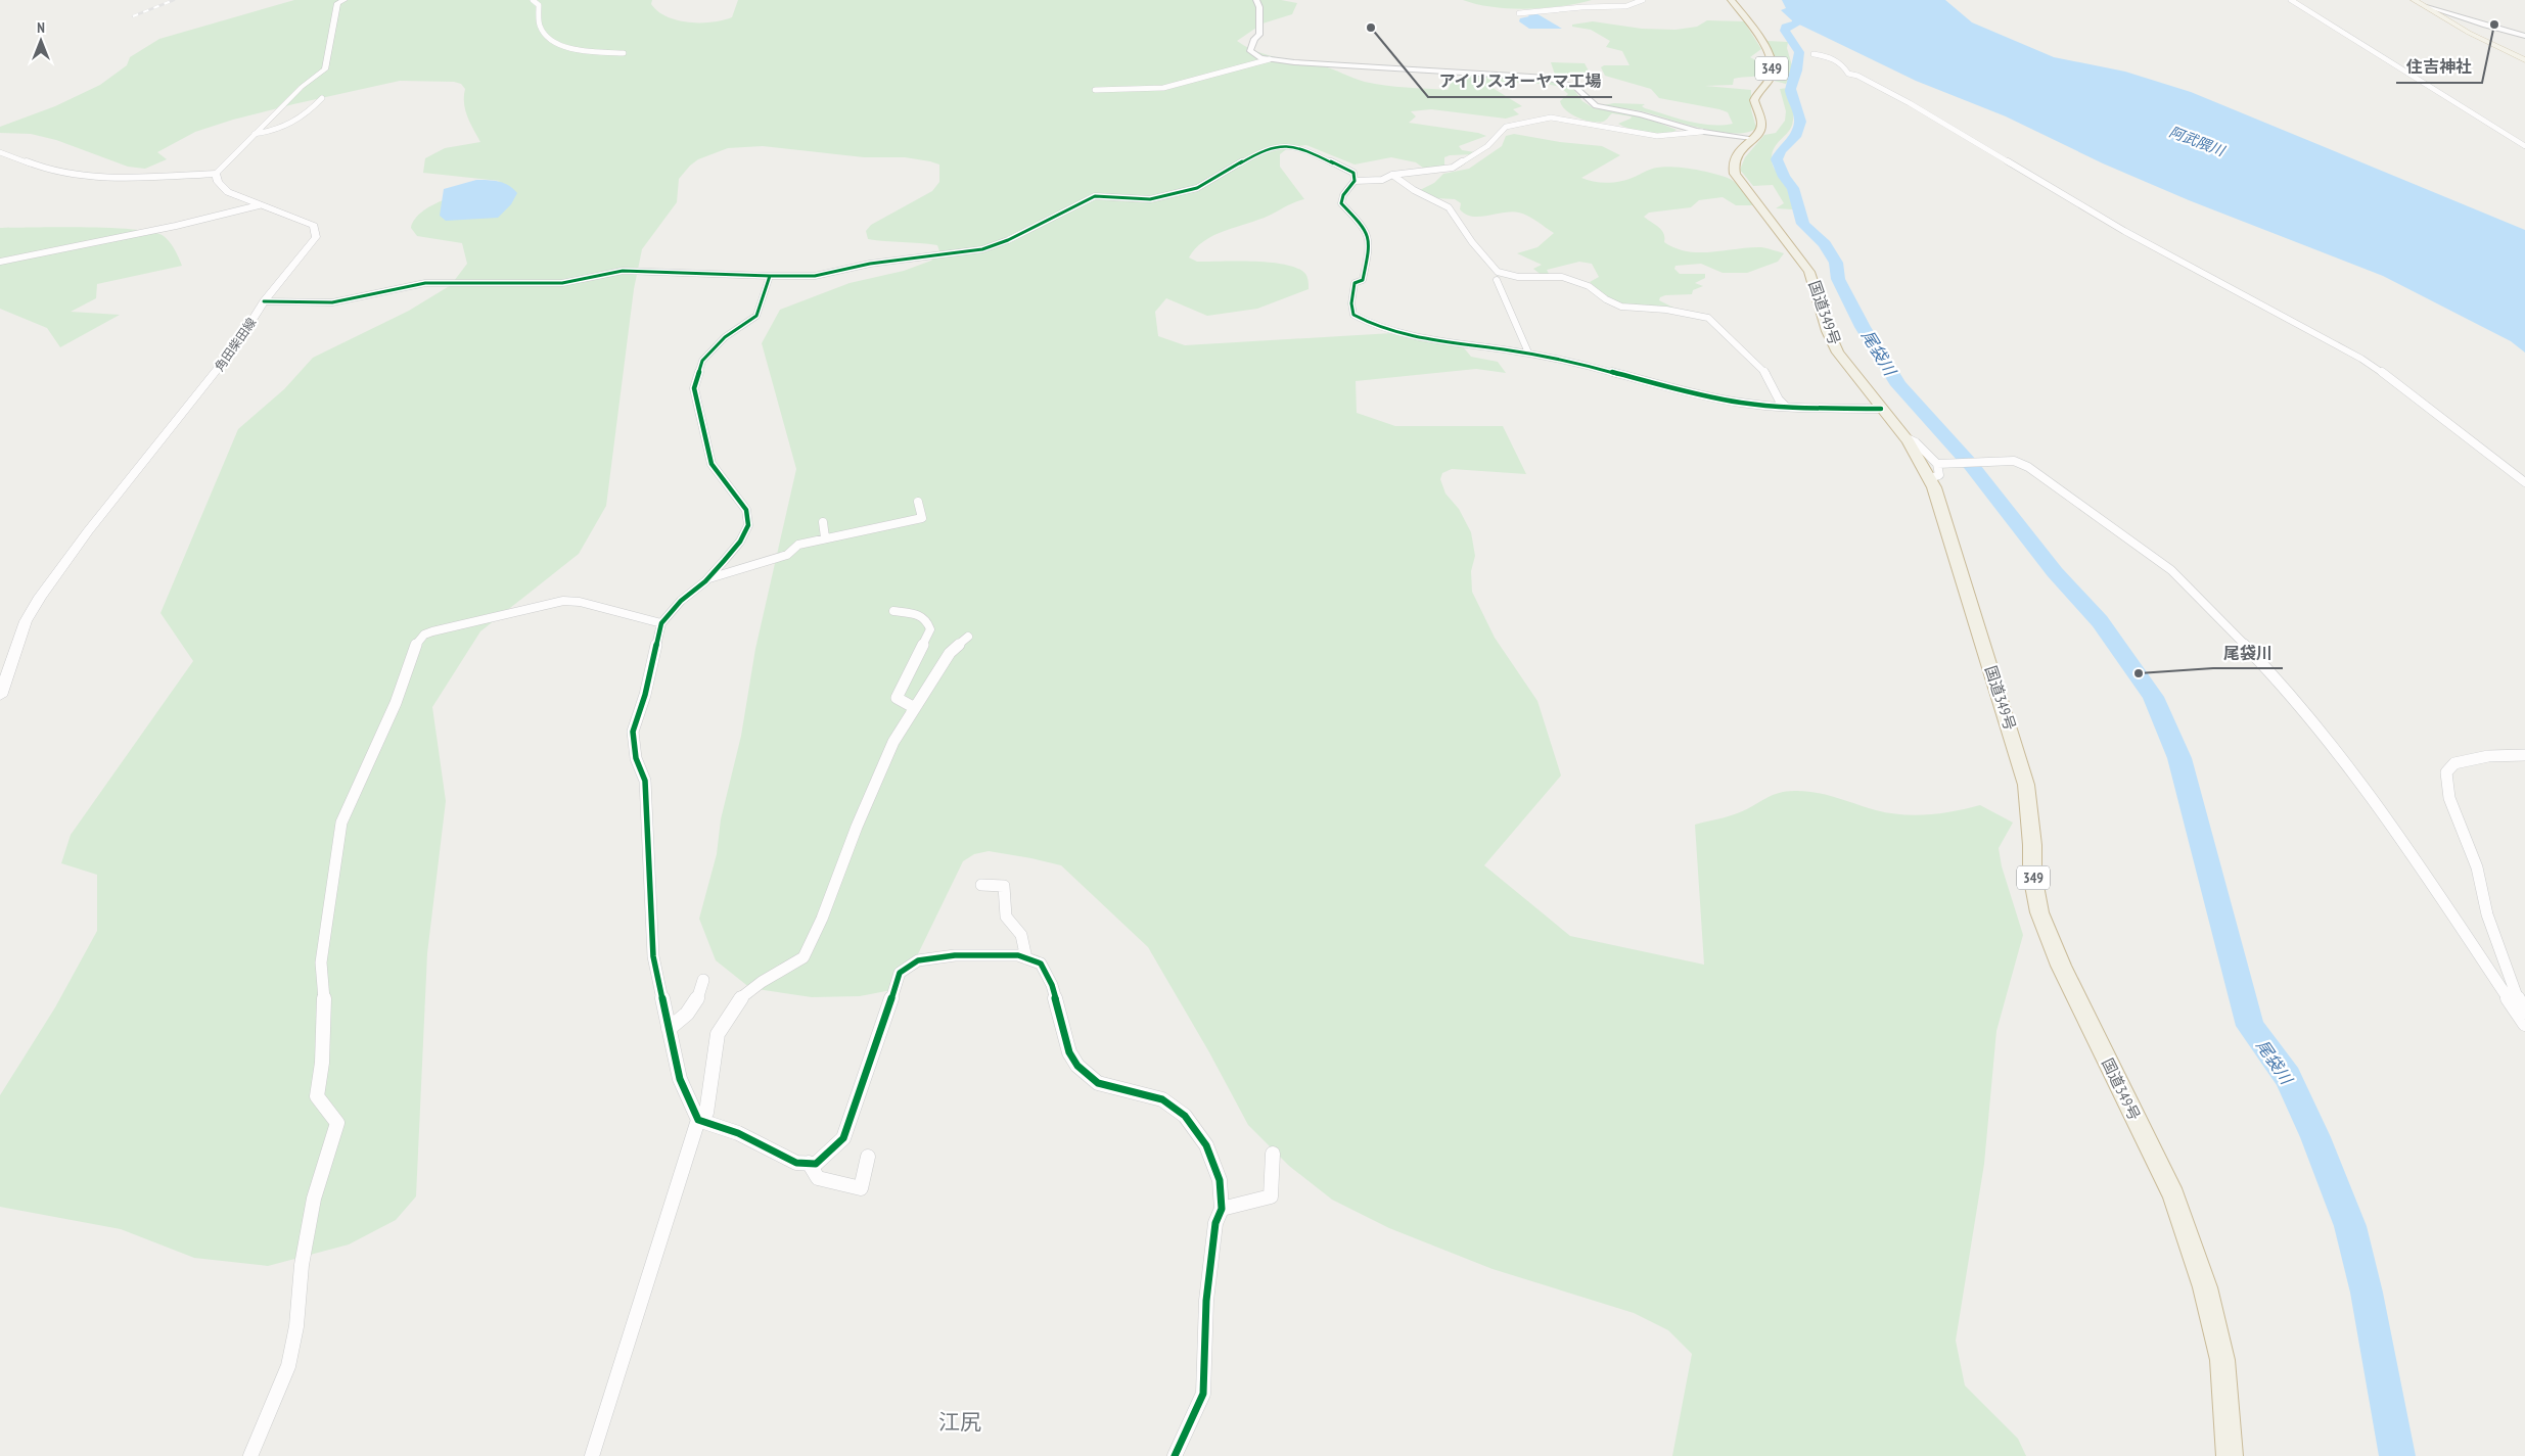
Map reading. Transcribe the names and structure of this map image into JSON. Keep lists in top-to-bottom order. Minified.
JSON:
{"streets":{"highway":["349","国道349号"],"main road":["角田柴田線"]},"districts":["江尻"],"water":["阿武隈川","尾袋川"],"places":["住吉神社","アイリスオーヤマ工場","尾袋川"],"north":"top"}
